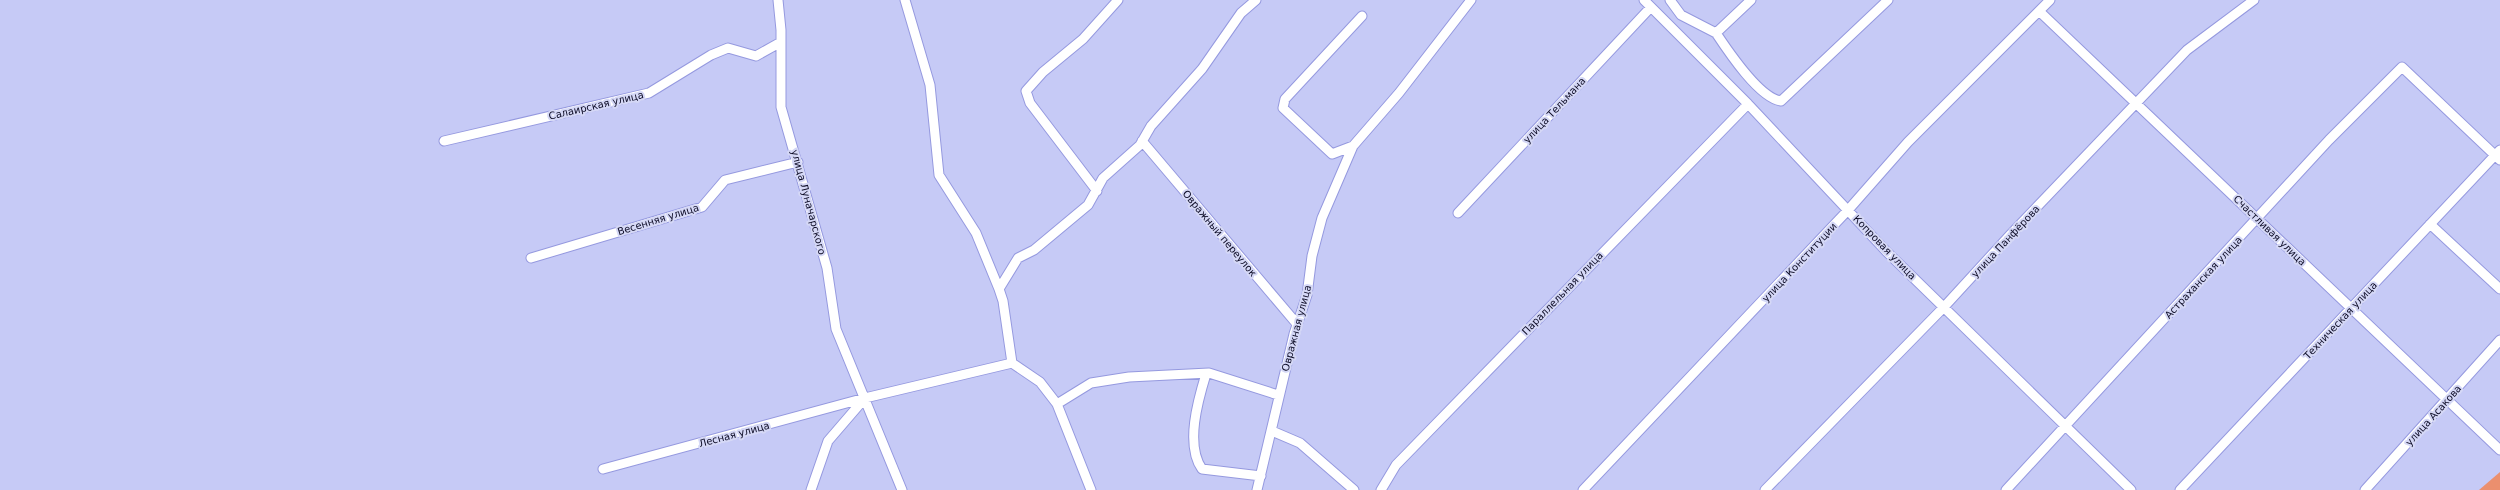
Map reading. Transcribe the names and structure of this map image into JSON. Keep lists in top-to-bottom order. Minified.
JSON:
{"streets":{"street":["Салаирская улица","улица Тельмана","улица Луначарского","Весенняя улица","Счастливая улица","Овражный переулок","улица Панфёрова","Копровая улица","улица Конституции","Астраханская улица","Параллельная улица","Техническая улица","Овражная улица","улица Асакова","Лесная улица"]},"crossings":[["Салаирская улица","улица Луначарского"],["улица Тельмана","Копровая улица"],["улица Луначарского","Весенняя улица"],["улица Луначарского","Лесная улица"],["Счастливая улица","улица Панфёрова"],["Счастливая улица","улица Конституции"],["Счастливая улица","Астраханская улица"],["Счастливая улица","Техническая улица"],["Счастливая улица","улица Асакова"],["Овражный переулок","Овражная улица"],["улица Панфёрова","Копровая улица"],["Копровая улица","улица Конституции"],["Копровая улица","Астраханская улица"],["Копровая улица","Параллельная улица"],["Астраханская улица","Техническая улица"]]}
